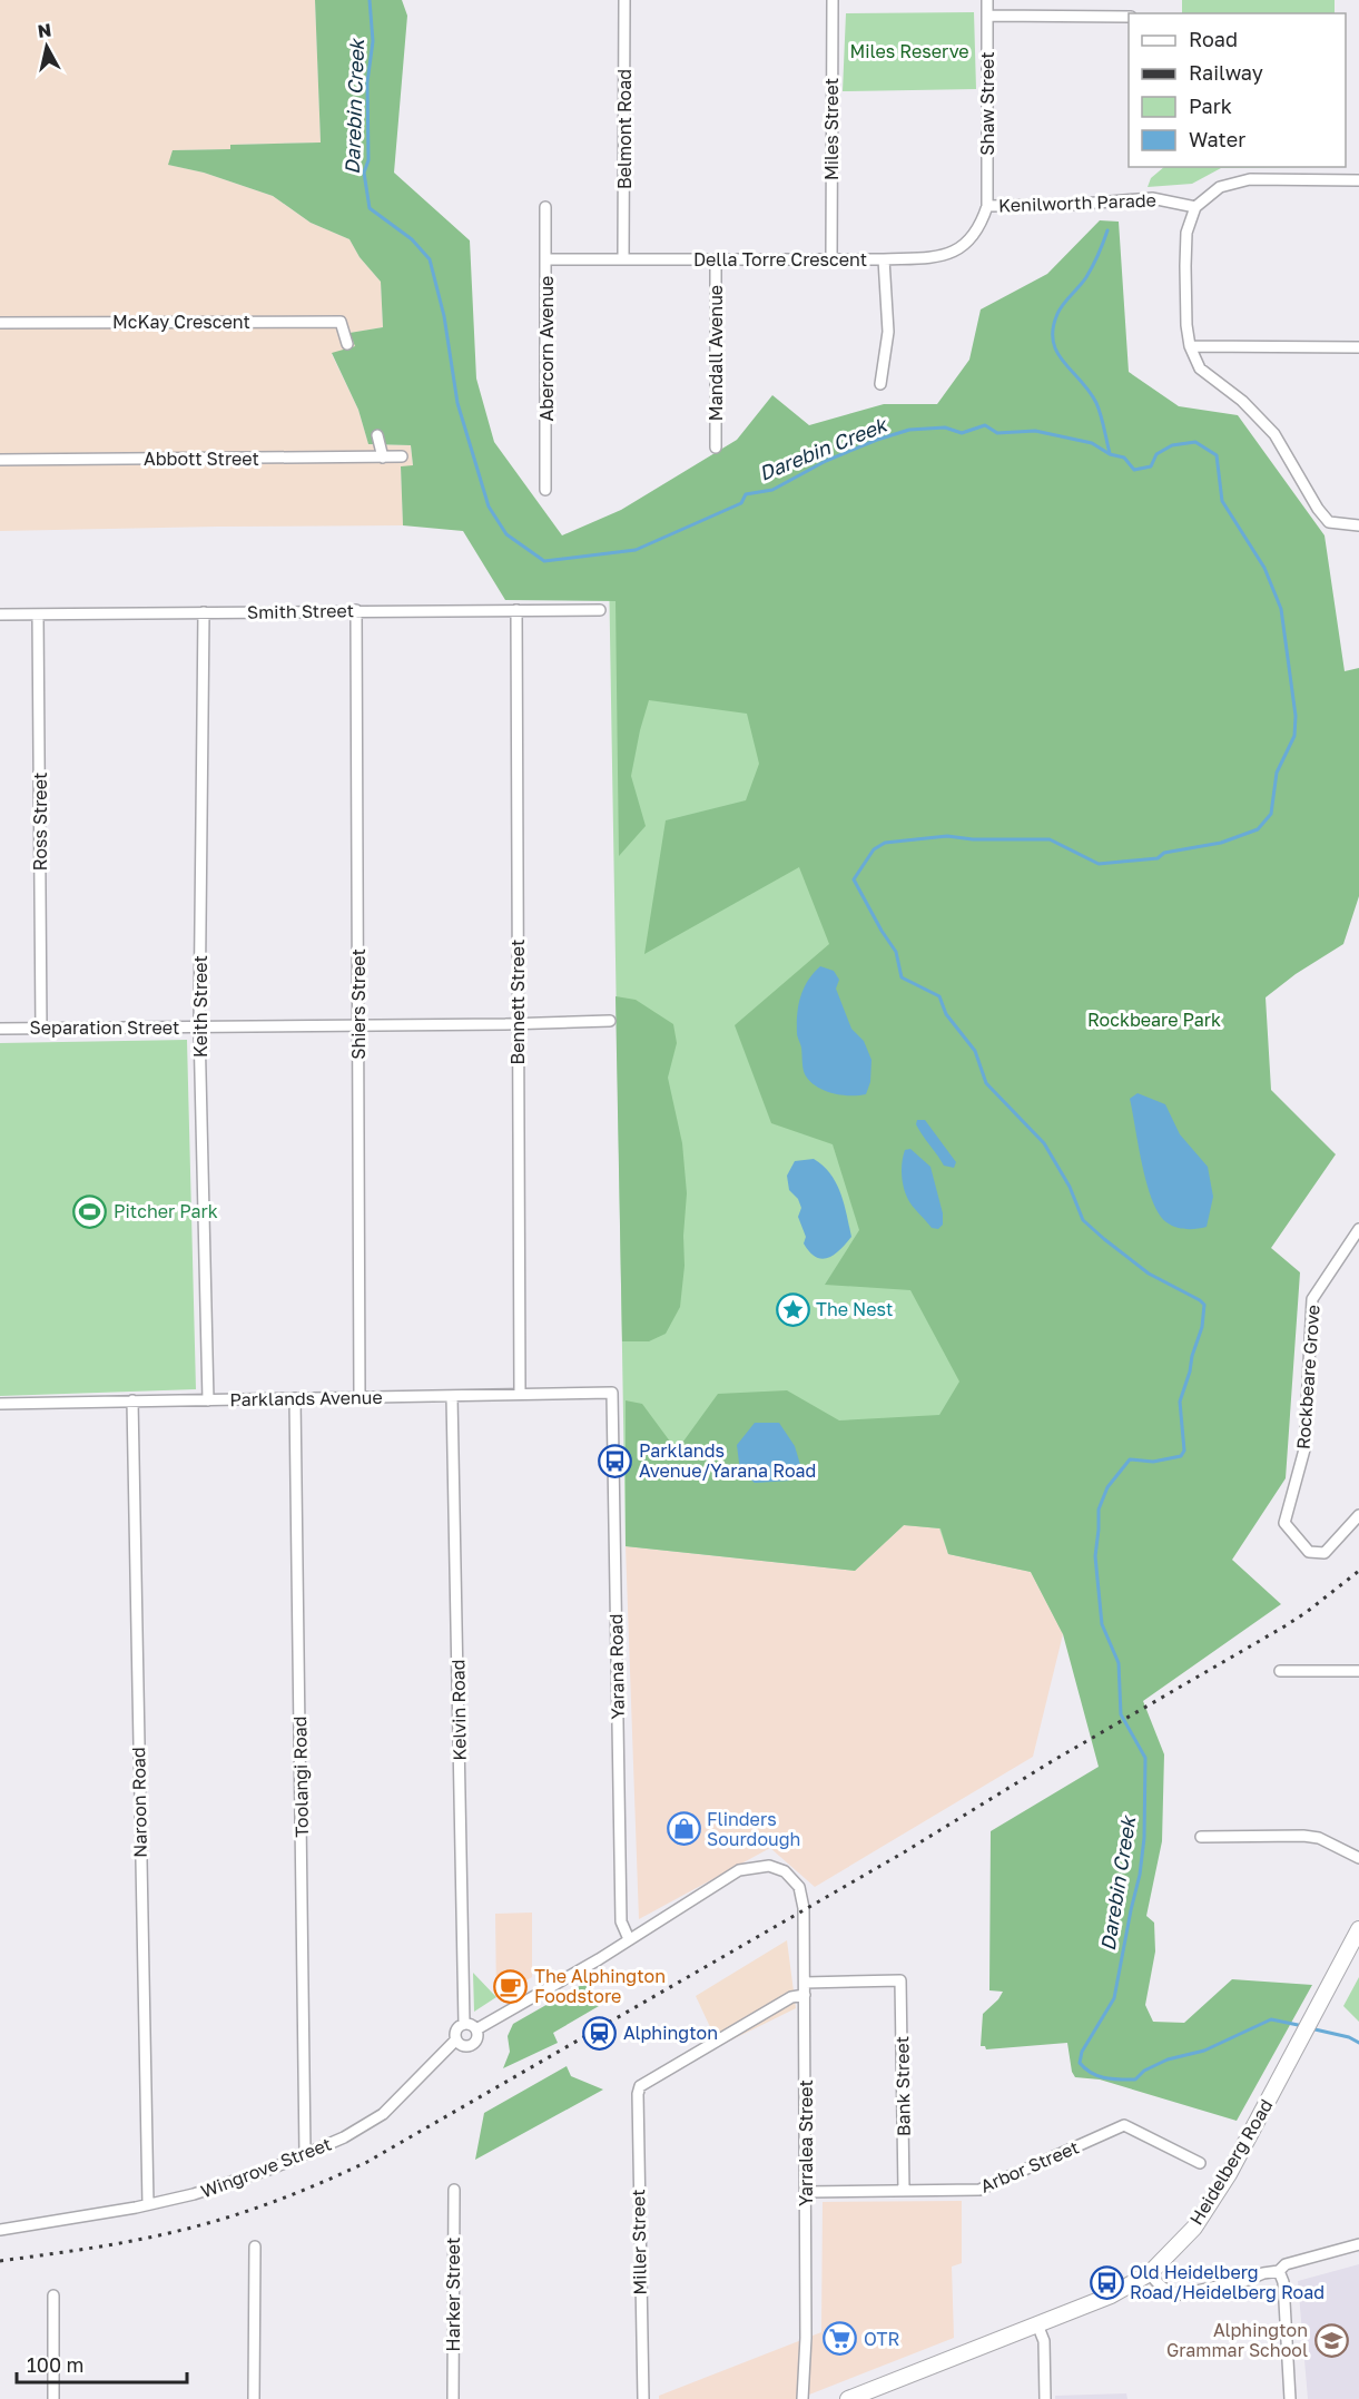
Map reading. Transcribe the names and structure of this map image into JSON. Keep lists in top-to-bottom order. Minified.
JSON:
{"streets":{"main road":["Heidelberg Road"],"street":["Shaw Street","Belmont Road","Miles Street","Kenilworth Parade","Della Torre Crescent","McKay Crescent","Abercorn Avenue","Mandall Avenue","Abbott Street","Smith Street","Ross Street","Bennett Street","Shiers Street","Keith Street","Separation Street","Rockbeare Grove","Parklands Avenue","Yarana Road","Kelvin Road","Toolangi Road","Naroon Road","Bank Street","Yarralea Street","Arbor Street","Wingrove Street","Miller Street","Harker Street"]},"crossings":[["Shaw Street","Kenilworth Parade"],["Shaw Street","Della Torre Crescent"],["Belmont Road","Della Torre Crescent"],["Miles Street","Della Torre Crescent"],["Kenilworth Parade","Della Torre Crescent"],["Della Torre Crescent","Abercorn Avenue"],["Della Torre Crescent","Mandall Avenue"],["Smith Street","Ross Street"],["Smith Street","Bennett Street"],["Smith Street","Shiers Street"],["Smith Street","Keith Street"],["Ross Street","Separation Street"],["Bennett Street","Separation Street"],["Bennett Street","Parklands Avenue"],["Shiers Street","Separation Street"],["Shiers Street","Parklands Avenue"],["Keith Street","Separation Street"],["Keith Street","Parklands Avenue"],["Parklands Avenue","Yarana Road"],["Parklands Avenue","Kelvin Road"],["Parklands Avenue","Toolangi Road"],["Parklands Avenue","Naroon Road"],["Yarana Road","Yarralea Street"],["Kelvin Road","Wingrove Street"],["Toolangi Road","Wingrove Street"],["Naroon Road","Wingrove Street"],["Bank Street","Yarralea Street"],["Bank Street","Arbor Street"],["Yarralea Street","Arbor Street"],["Yarralea Street","Miller Street"]],"water":["Darebin Creek"],"parks":["Miles Reserve","Rockbeare Park"],"places":{"sports":["Pitcher Park"],"place":["The Nest"],"bus stop":["Parklands Avenue/Yarana Road","Old Heidelberg Road/Heidelberg Road"],"shop":["Flinders Sourdough"],"cafe":["The Alphington Foodstore"],"station":["Alphington"],"supermarket":["OTR"],"school or university":["Alphington Grammar School"]},"legend":["Road","Railway","Park","Water"],"scale_bar":"100 m","north":"top"}
